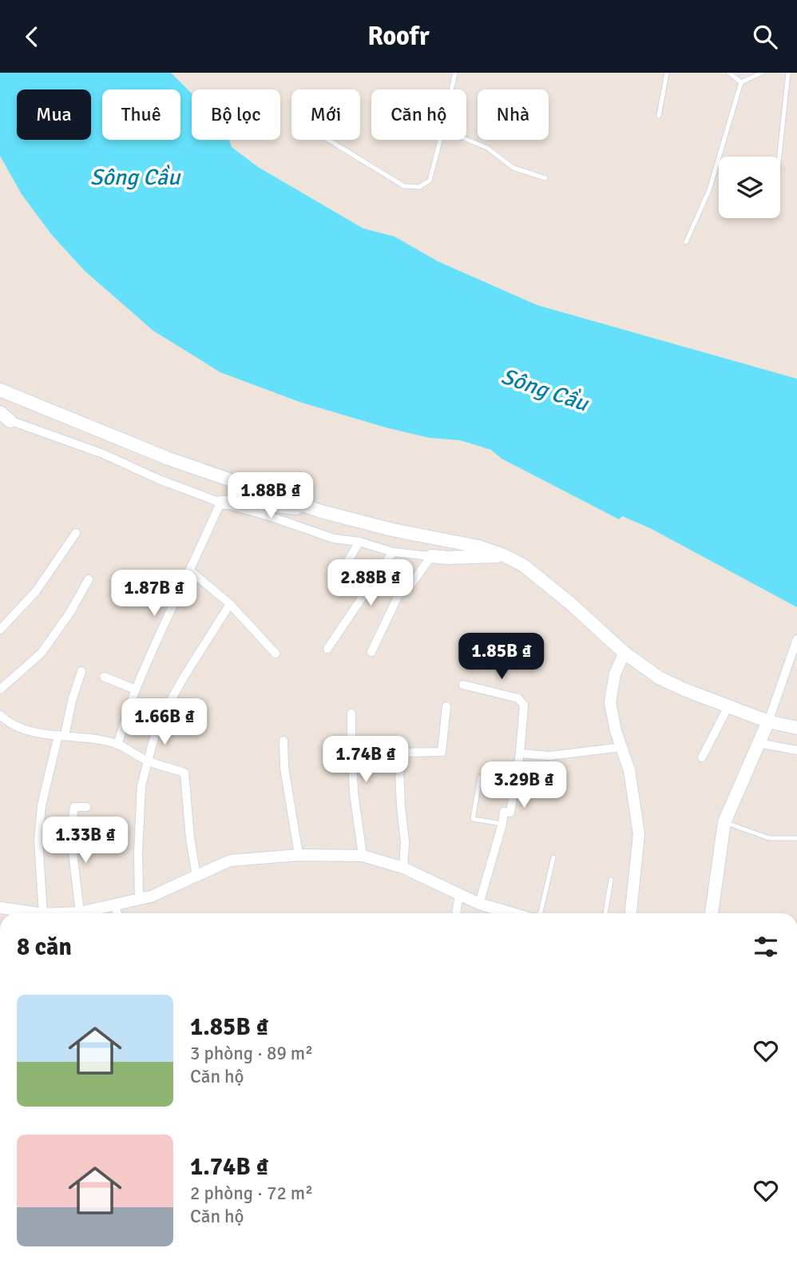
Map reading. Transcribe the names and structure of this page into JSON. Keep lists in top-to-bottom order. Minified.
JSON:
{"water":["Sông Cầu"],"page":{"header":"Roofr","chip":["Mua","Thuê","Bộ lọc","Mới","Căn hộ","Nhà"],"price":["1.88B ₫","2.88B ₫","1.87B ₫","1.85B ₫","1.66B ₫","1.74B ₫","3.29B ₫","1.33B ₫"],"heading":"8 căn","list":[{"name":"1.85B ₫","note":"3 phòng · 89 m² · Căn hộ"},{"name":"1.74B ₫","note":"2 phòng · 72 m² · Căn hộ"}]}}
